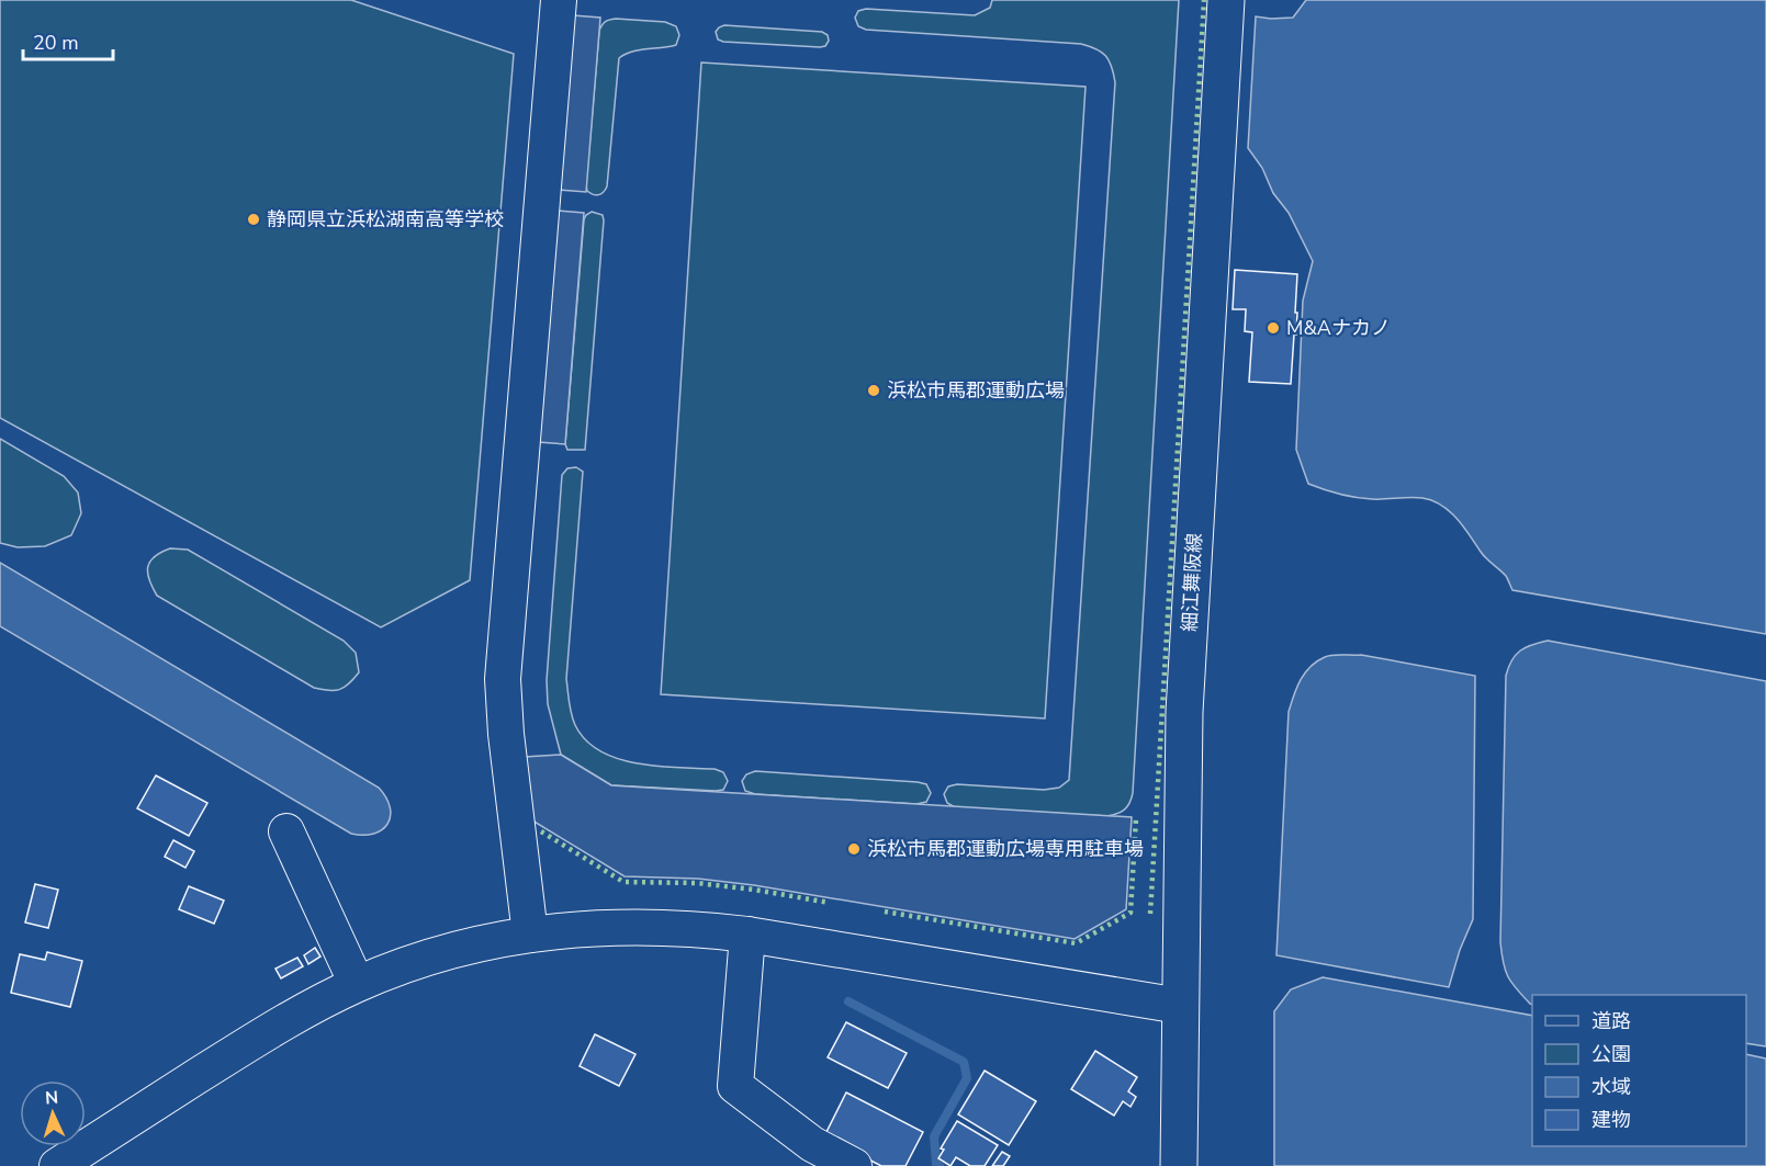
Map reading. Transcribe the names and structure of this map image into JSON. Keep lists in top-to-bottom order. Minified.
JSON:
{"streets":{"main road":["細江舞阪線"]},"places":["静岡県立浜松湖南高等学校","M&Aナカノ","浜松市馬郡運動広場","浜松市馬郡運動広場専用駐車場"],"legend":["道路","公園","水域","建物"],"scale_bar":"20 m","north":"top"}
